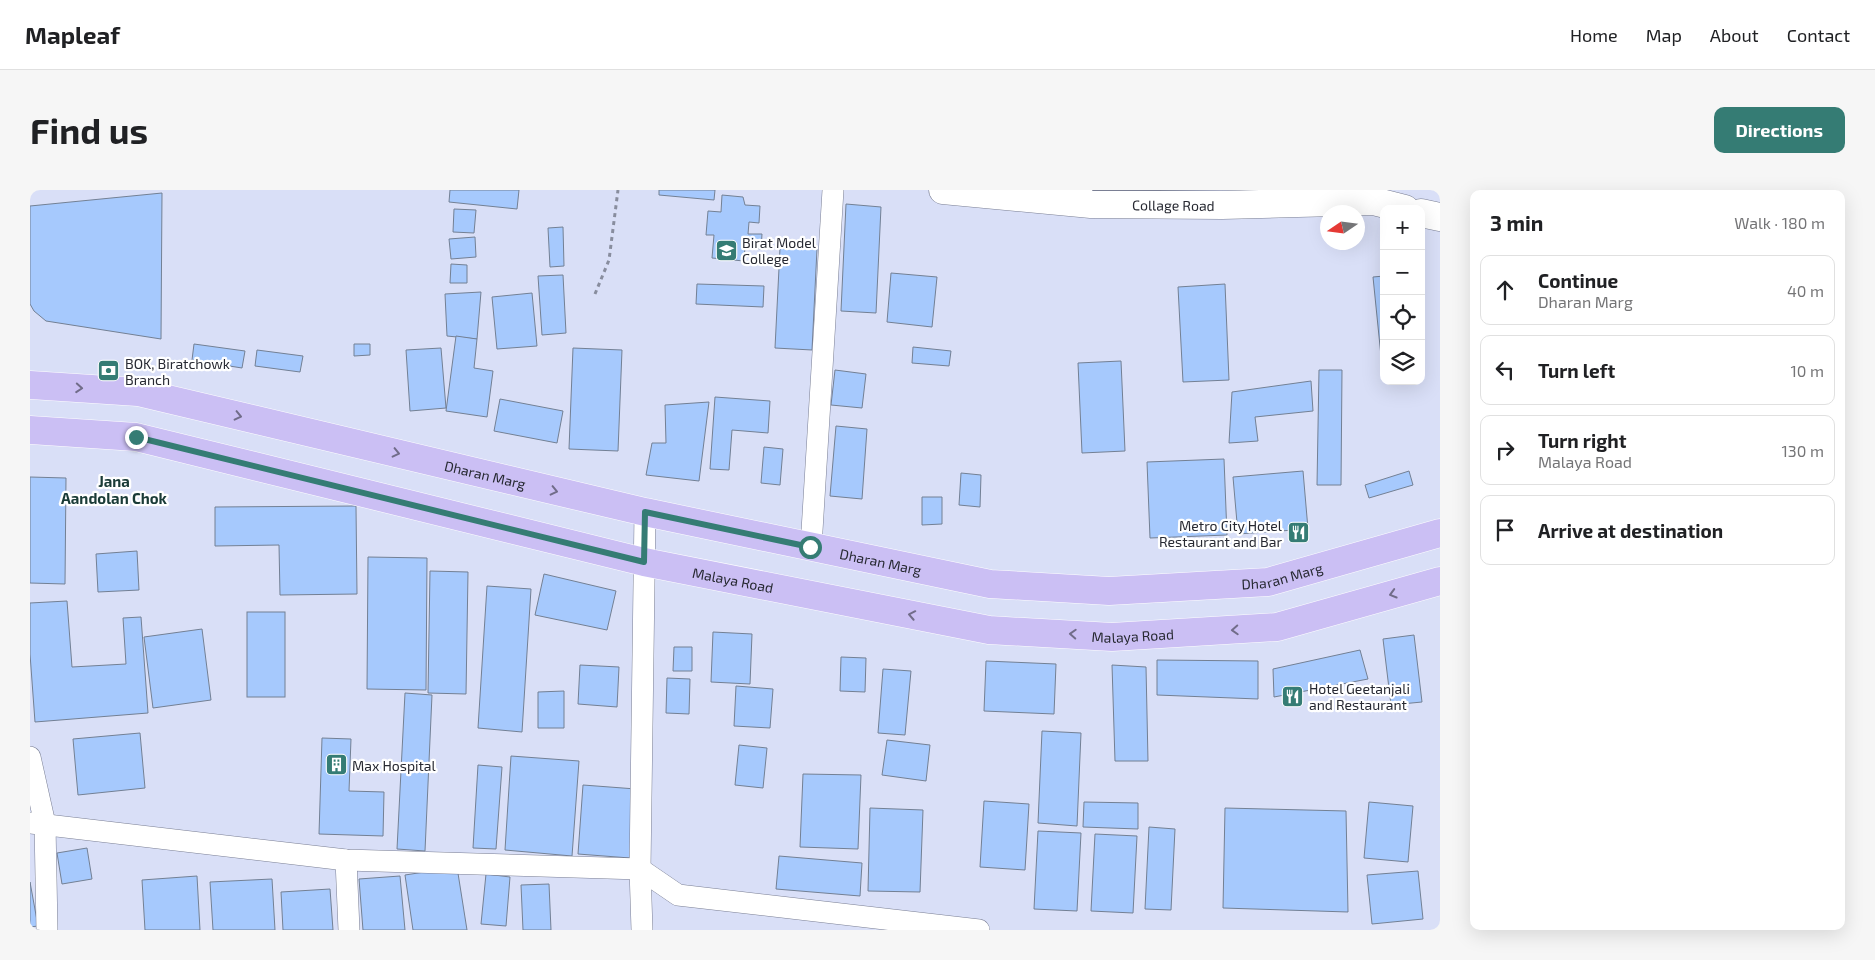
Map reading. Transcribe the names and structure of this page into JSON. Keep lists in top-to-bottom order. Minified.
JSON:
{"streets":{"main road":["Dharan Marg","Malaya Road"],"street":["Collage Road"]},"one_way":["Dharan Marg","Malaya Road"],"districts":["Jana Aandolan Chok"],"places":{"school or university":["Birat Model College"],"bank":["BOK, Biratchowk Branch"],"restaurant":["Metro City Hotel Restaurant and Bar","Hotel Geetanjali and Restaurant"],"building":["Max Hospital"]},"north":"left","page":{"header":"Mapleaf","nav":["Home","Map","About","Contact"],"buttons":"Directions","title":"Find us","heading":["3 min","Walk · 180 m"],"map_buttons":["+","−"],"list":[["Continue","Dharan Marg","40 m"],["Turn left","10 m"],["Turn right","Malaya Road","130 m"],"Arrive at destination"]}}
